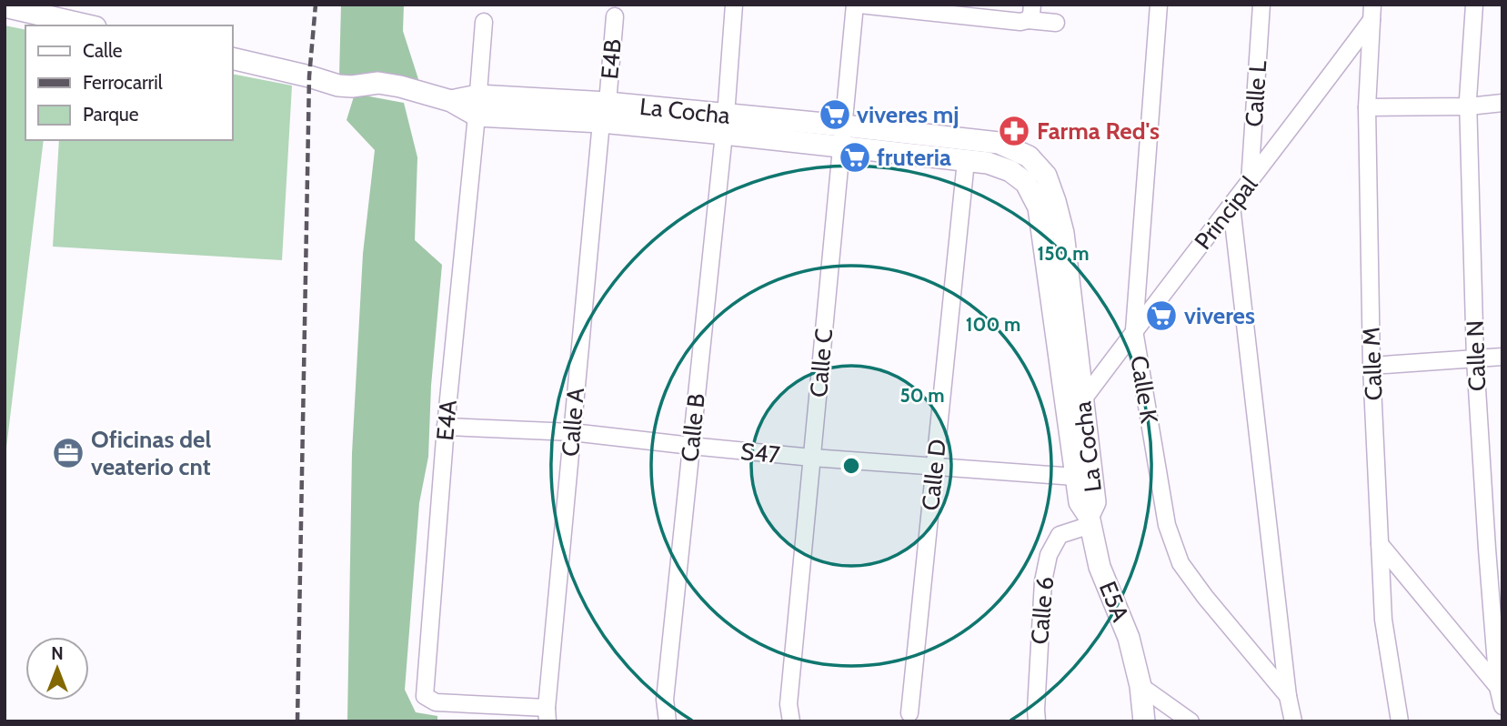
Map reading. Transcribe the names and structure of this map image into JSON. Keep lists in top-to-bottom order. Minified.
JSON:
{"streets":{"street":["E4B","Calle L","La Cocha","Principal","Calle N","Calle C","Calle M","Calle K","E4A","Calle A","Calle B","S47","Calle D","E5A","Calle 6"]},"crossings":[["E4B","La Cocha"],["E4B","Calle A"],["Calle L","Principal"],["La Cocha","Principal"],["La Cocha","Calle C"],["La Cocha","E4A"],["La Cocha","Calle A"],["La Cocha","Calle B"],["La Cocha","S47"],["La Cocha","Calle D"],["La Cocha","E5A"],["La Cocha","Calle 6"],["Principal","Calle M"],["Principal","Calle K"],["Calle C","S47"],["E4A","Calle A"],["E4A","S47"],["Calle A","S47"],["Calle B","S47"],["S47","Calle D"],["E5A","Calle 6"]],"places":{"supermarket":["viveres mj","fruteria","viveres"],"pharmacy":["Farma Red's"],"office":["Oficinas del veaterio cnt"]},"legend":["Calle","Ferrocarril","Parque"],"north":"top","rings":["150 m","100 m","50 m"]}
